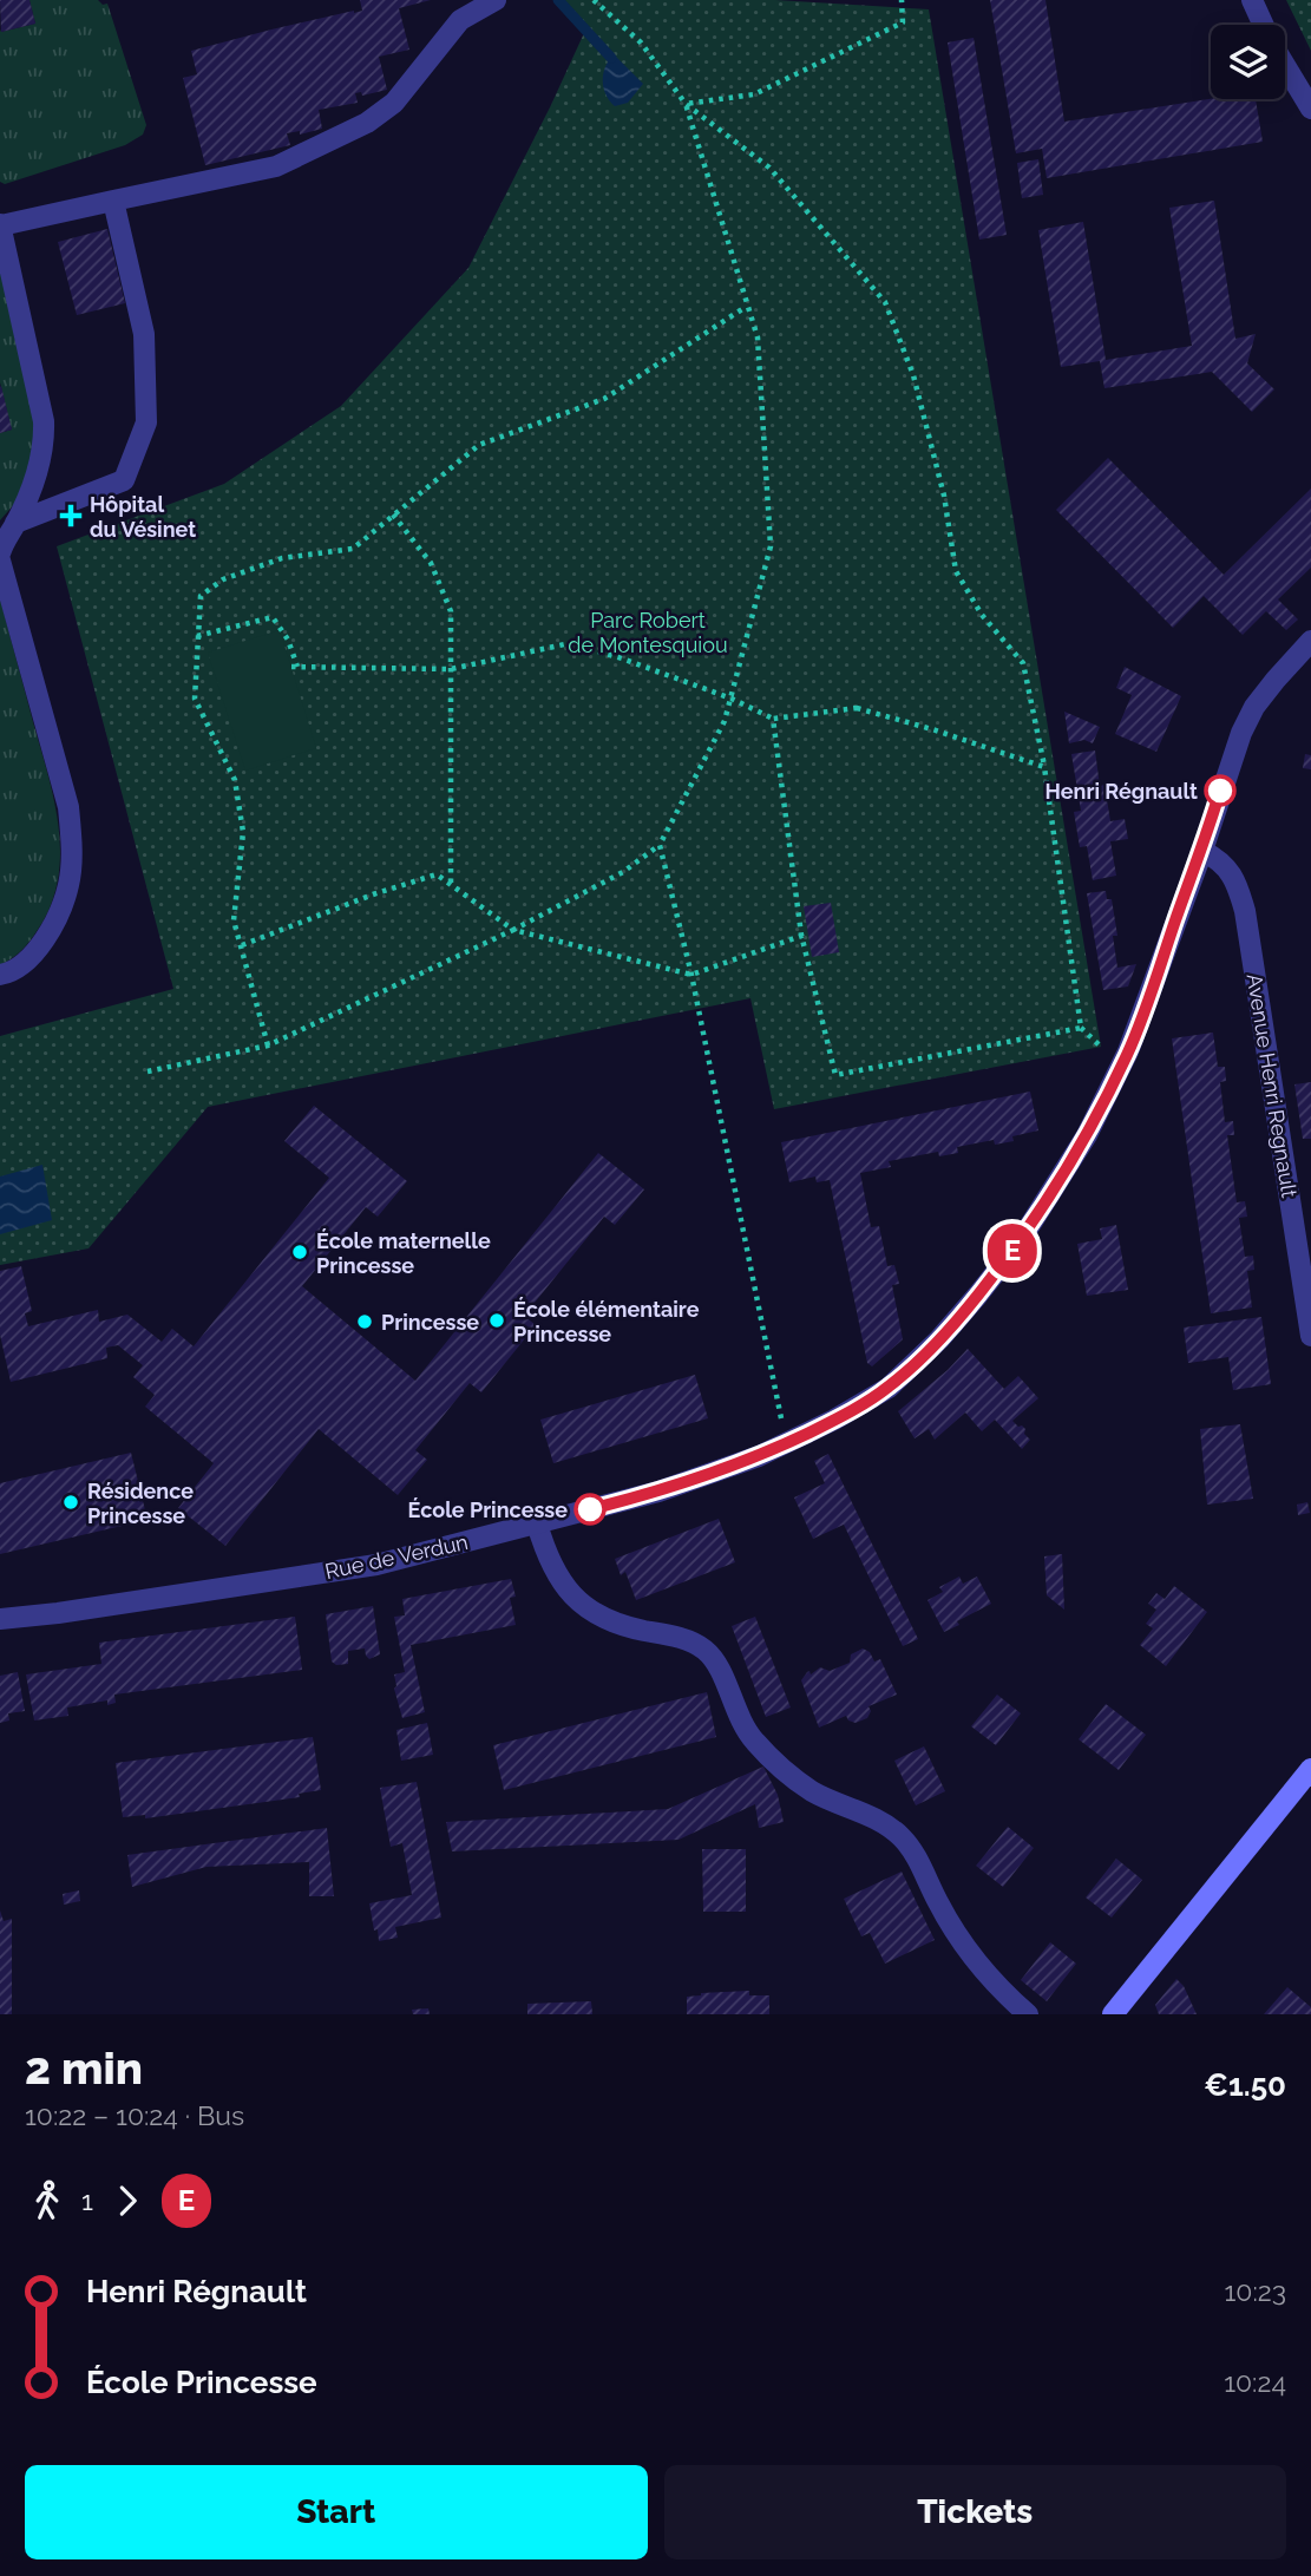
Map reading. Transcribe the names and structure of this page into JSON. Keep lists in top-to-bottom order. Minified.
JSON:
{"streets":{"street":["Avenue Henri Regnault","Rue de Verdun"]},"crossings":[["Avenue Henri Regnault","Rue de Verdun"]],"parks":["Parc Robert de Montesquiou"],"places":{"health":["Hôpital du Vésinet"],"other":["Henri Régnault","École maternelle Princesse","École élémentaire Princesse","Princesse","Résidence Princesse","École Princesse"]},"lines":["bus line E"],"page":{"on_map":"E","heading":["2 min","10:22 – 10:24 · Bus","€1.50"],"legs":["1","E"],"list":[{"name":"Henri Régnault","value":"10:23"},{"name":"École Princesse","value":"10:24"}],"buttons":["Start","Tickets"]}}
